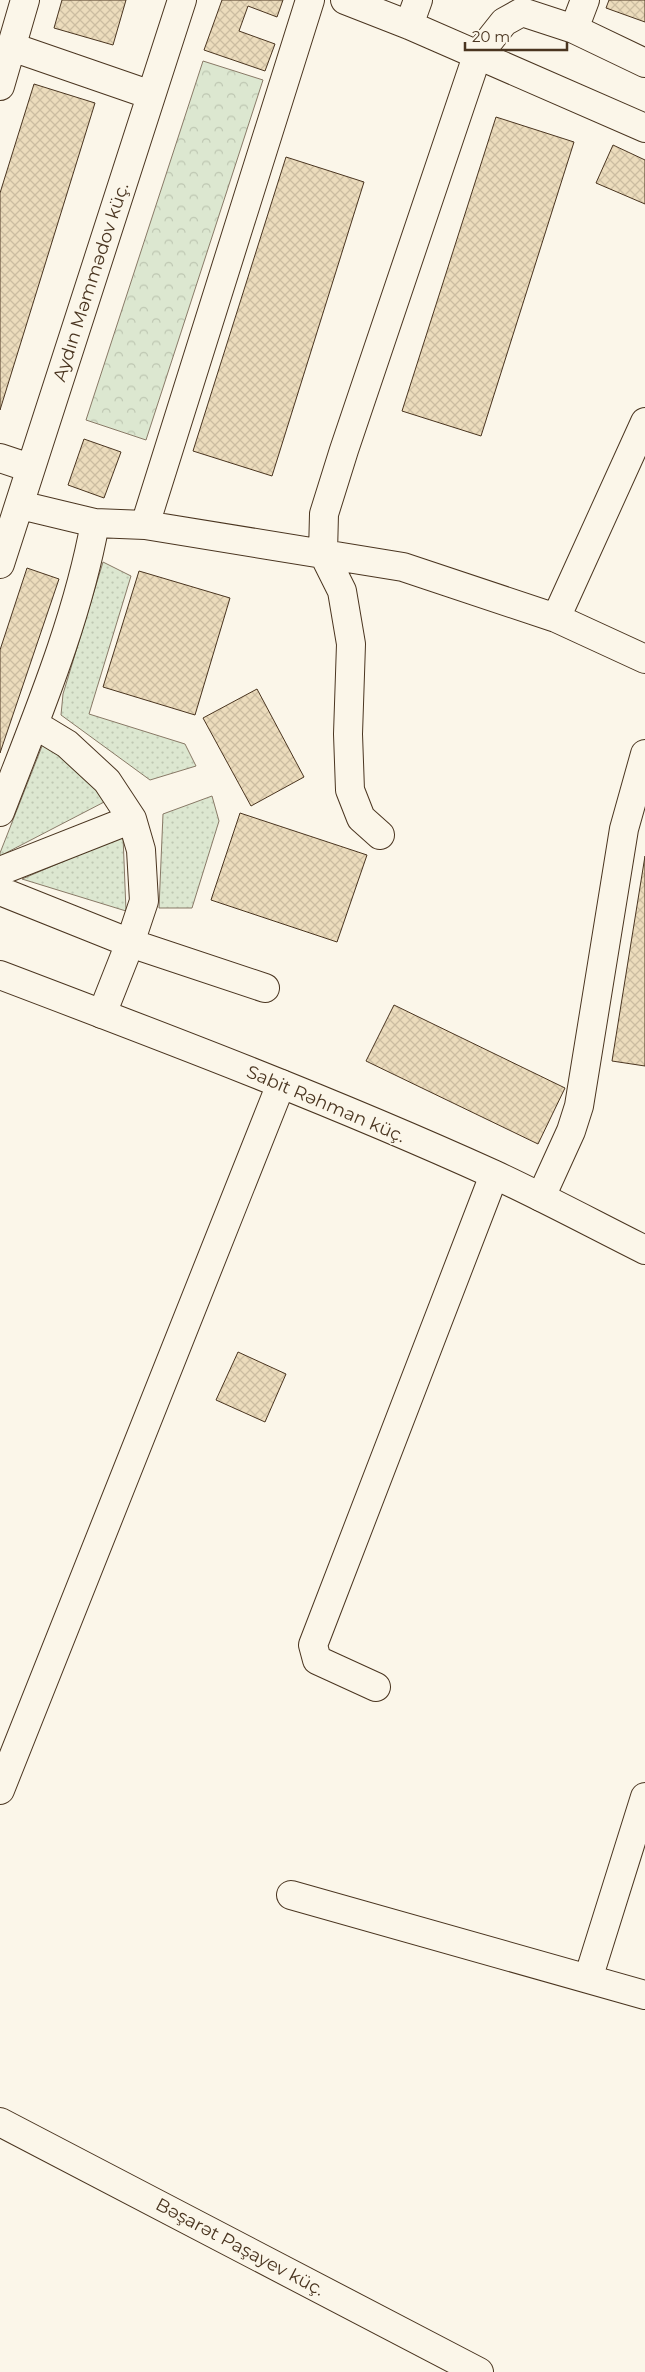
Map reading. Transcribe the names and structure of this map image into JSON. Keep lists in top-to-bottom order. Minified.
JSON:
{"streets":{"street":["Aydın Məmmədov küç.","Sabit Rəhman küç.","Bəşarət Paşayev küç."]},"scale_bar":"20 m"}
